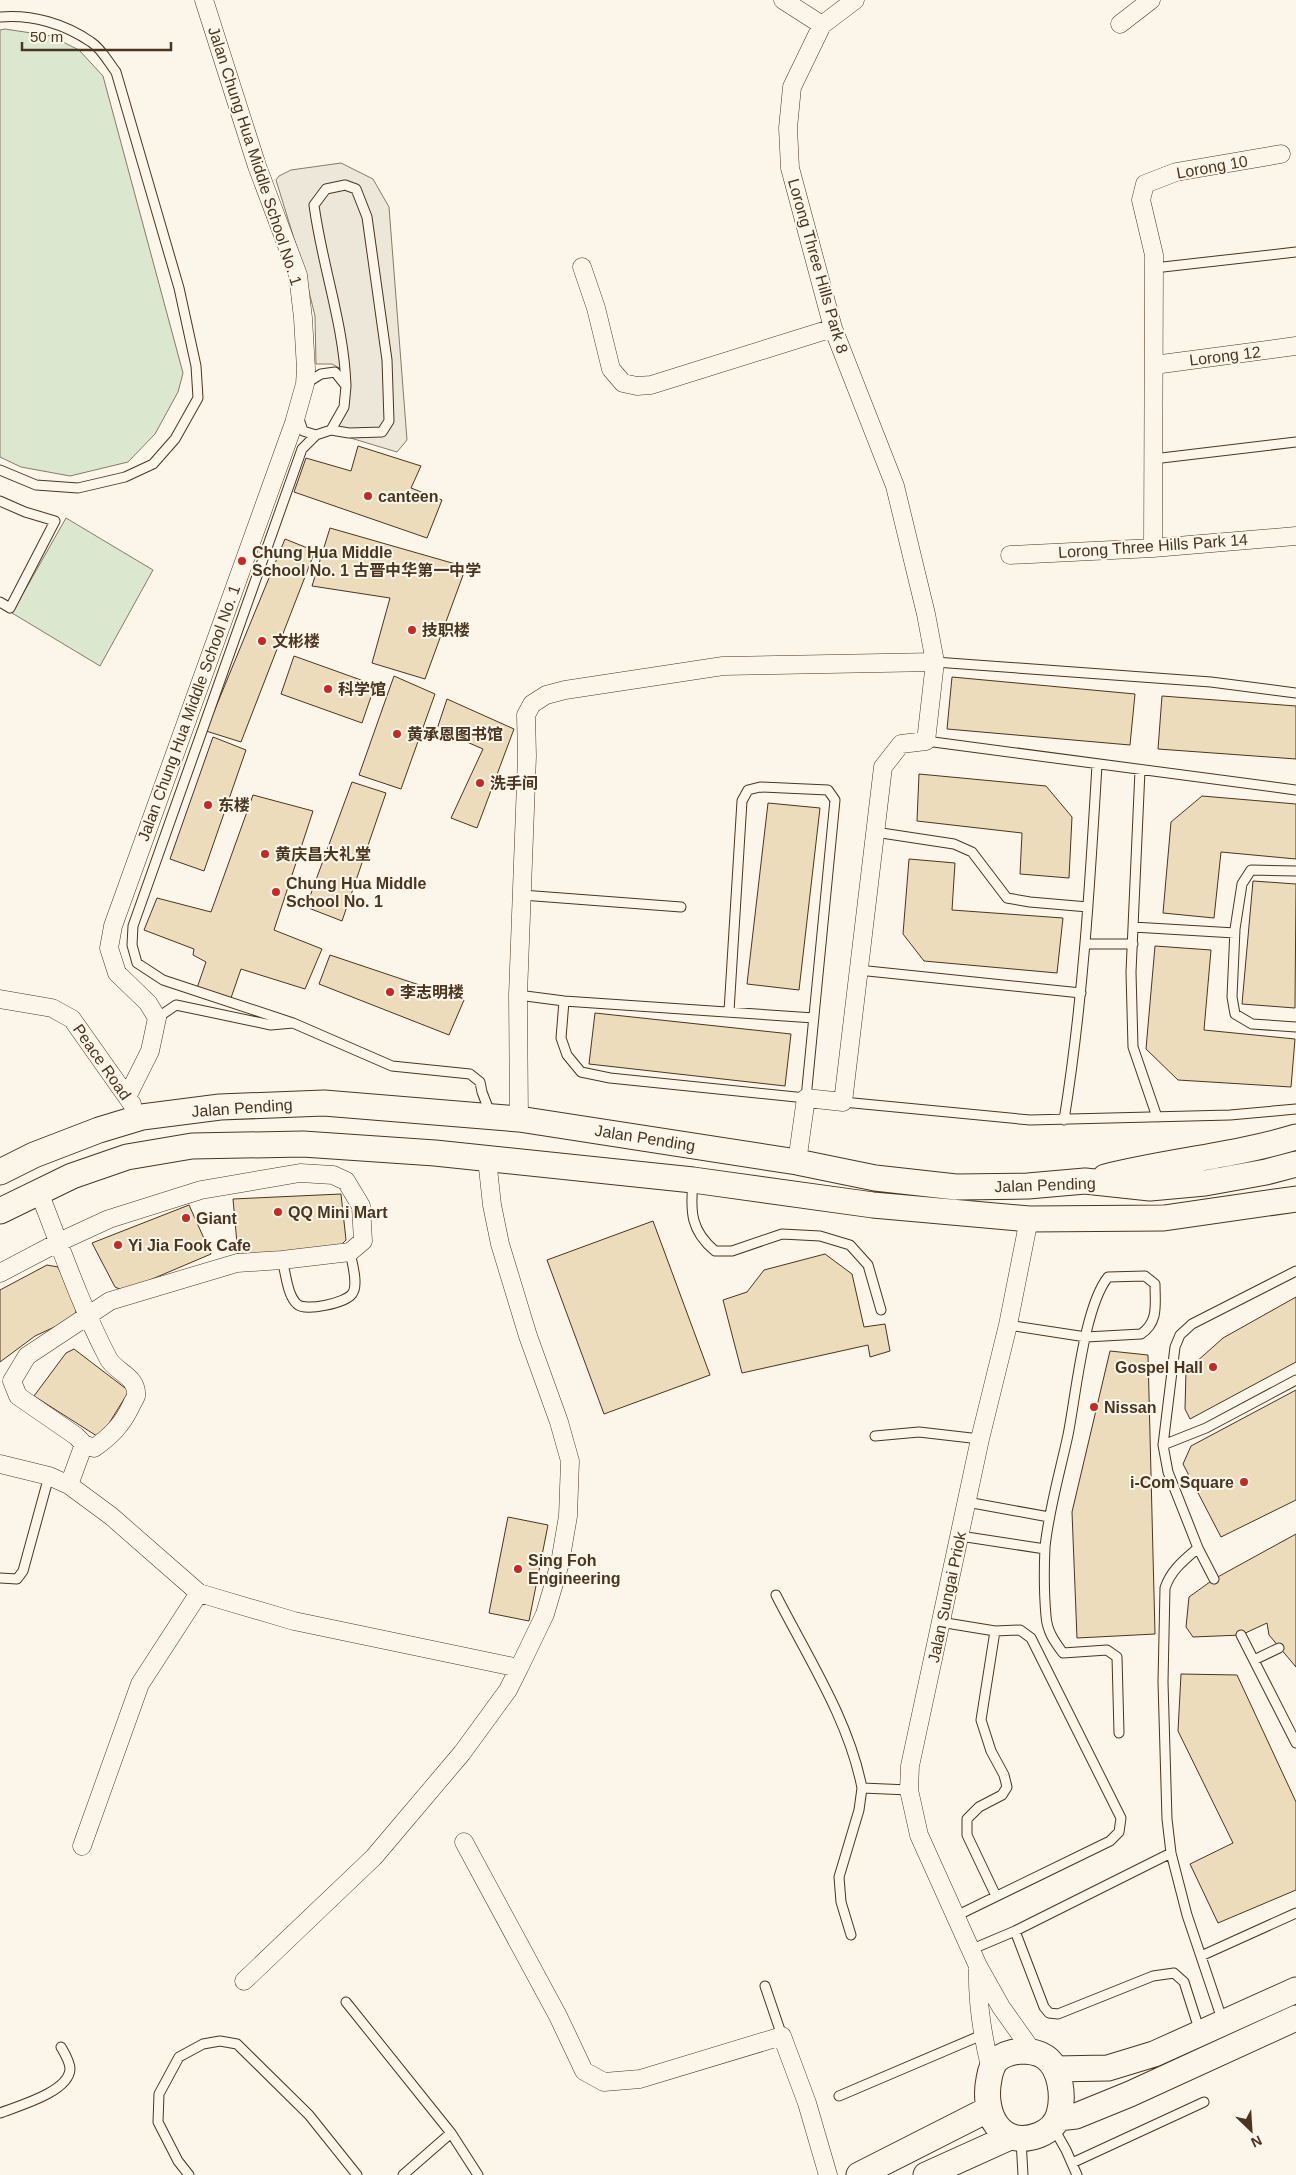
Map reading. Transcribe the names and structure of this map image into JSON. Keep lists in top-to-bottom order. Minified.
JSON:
{"streets":{"main road":["Jalan Pending"],"street":["Jalan Chung Hua Middle School No. 1","Lorong 10","Lorong Three Hills Park 8","Lorong 12","Lorong Three Hills Park 14","Peace Road","Jalan Sungai Priok"]},"crossings":[["Peace Road","Jalan Pending"],["Jalan Pending","Jalan Sungai Priok"]],"places":["canteen","Chung Hua Middle School No. 1 古晋中华第一中学","技职楼","文彬楼","科学馆","黄承恩图书馆","洗手间","东楼","黄庆昌大礼堂","Chung Hua Middle School No. 1","李志明楼","QQ Mini Mart","Giant","Yi Jia Fook Cafe","Gospel Hall","Nissan","i-Com Square","Sing Foh Engineering"],"scale_bar":"50 m","north":"bottom right"}
